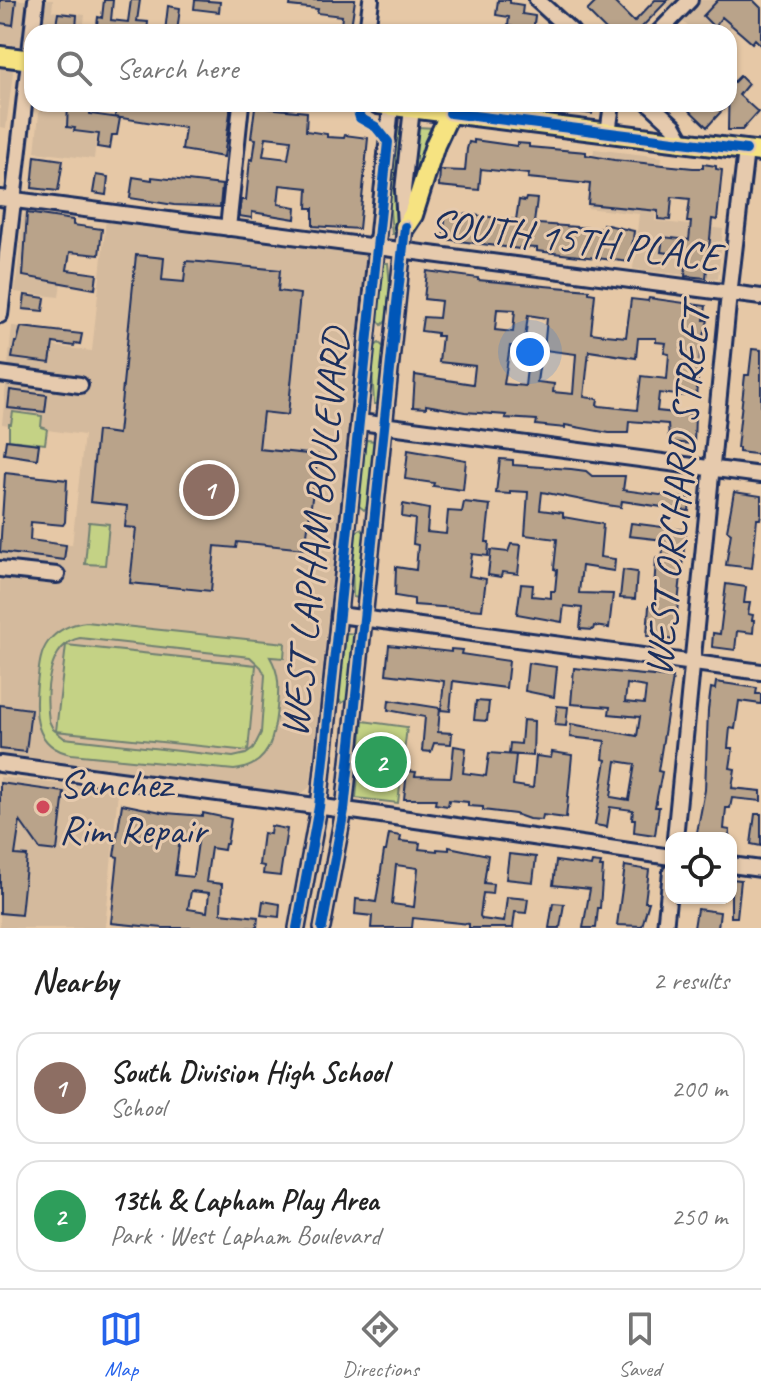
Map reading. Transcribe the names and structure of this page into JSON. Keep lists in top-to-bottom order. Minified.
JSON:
{"streets":{"street":["SOUTH 15TH PLACE","WEST ORCHARD STREET","WEST LAPHAM BOULEVARD"]},"crossings":[["SOUTH 15TH PLACE","WEST ORCHARD STREET"],["SOUTH 15TH PLACE","WEST LAPHAM BOULEVARD"]],"places":["Sanchez Rim Repair"],"page":{"search":"Search here","pins":["1","2"],"heading":["Nearby","2 results"],"list":[{"mark":"1","name":"South Division High School","note":"School","value":"200 m"},{"mark":"2","name":"13th & Lapham Play Area","note":"Park · West Lapham Boulevard","value":"250 m"}],"nav":["Map","Directions","Saved"]}}
